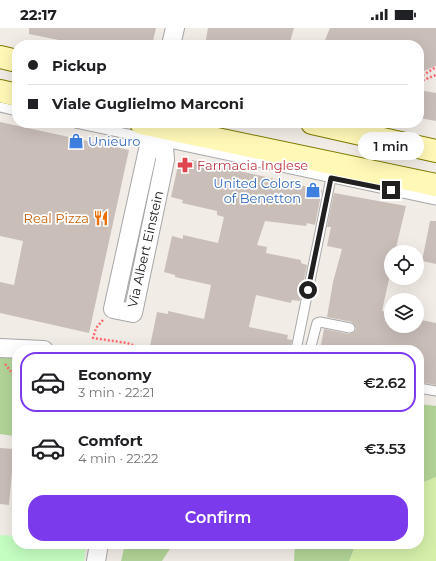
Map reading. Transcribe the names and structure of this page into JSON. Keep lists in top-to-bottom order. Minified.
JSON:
{"streets":{"street":["Via Albert Einstein"]},"places":{"shop":["Unieuro","United Colors of Benetton"],"pharmacy":["Farmacia Inglese"],"restaurant":["Real Pizza"]},"page":{"status":"22:17","banner":["Pickup","Viale Guglielmo Marconi"],"bubble":"1 min","list":[{"name":"Economy","note":"3 min · 22:21","value":"€2.62"},{"name":"Comfort","note":"4 min · 22:22","value":"€3.53"}],"buttons":"Confirm"}}
